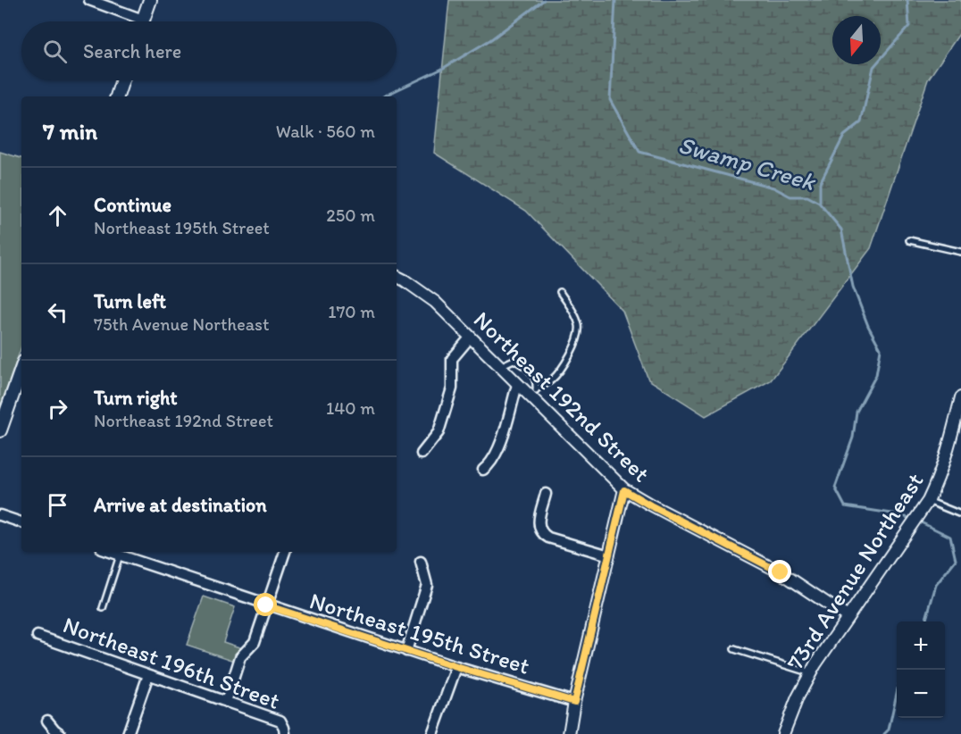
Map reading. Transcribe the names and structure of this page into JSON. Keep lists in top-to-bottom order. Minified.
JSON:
{"streets":{"street":["Northeast 192nd Street","73rd Avenue Northeast","Northeast 195th Street","Northeast 196th Street"]},"crossings":[["Northeast 192nd Street","73rd Avenue Northeast"]],"water":["Swamp Creek"],"north":"bottom","page":{"search":"Search here","heading":["7 min","Walk · 560 m"],"list":[["Continue","Northeast 195th Street","250 m"],["Turn left","75th Avenue Northeast","170 m"],["Turn right","Northeast 192nd Street","140 m"],"Arrive at destination"],"map_buttons":["+","−"]}}
